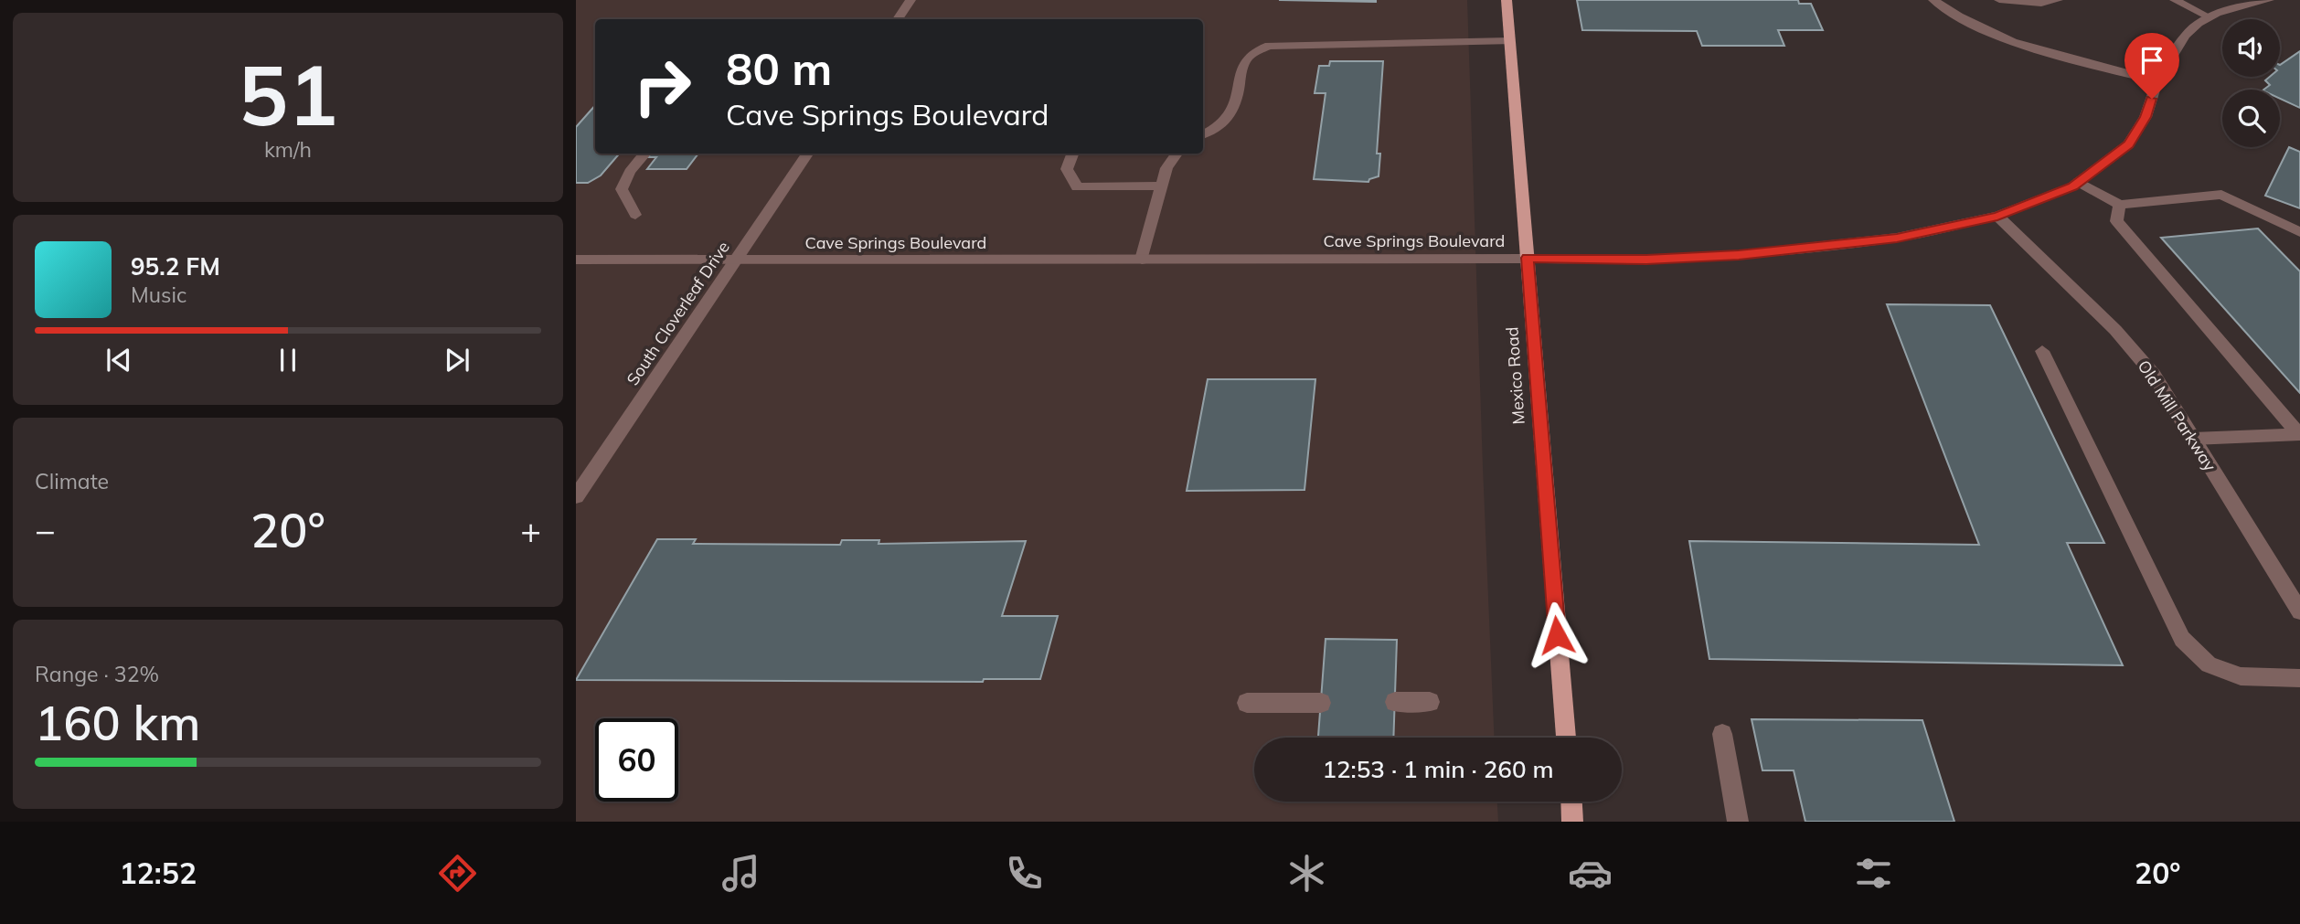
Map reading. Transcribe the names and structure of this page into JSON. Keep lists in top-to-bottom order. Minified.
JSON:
{"streets":{"main road":["Mexico Road"],"street":["Cave Springs Boulevard","South Cloverleaf Drive","Old Mill Parkway"]},"crossings":[["Cave Springs Boulevard","South Cloverleaf Drive"],["Cave Springs Boulevard","Mexico Road"],["Cave Springs Boulevard","Old Mill Parkway"]],"page":{"tile":[["51","km/h"],"Climate",["Range · 32%","160 km"]],"turn":["80 m","Cave Springs Boulevard"],"song":["95.2 FM","Music"],"heat":["−","20°","+"],"limit":"60","trip":"12:53 · 1 min · 260 m","tabs":["12:52","20°"]}}
